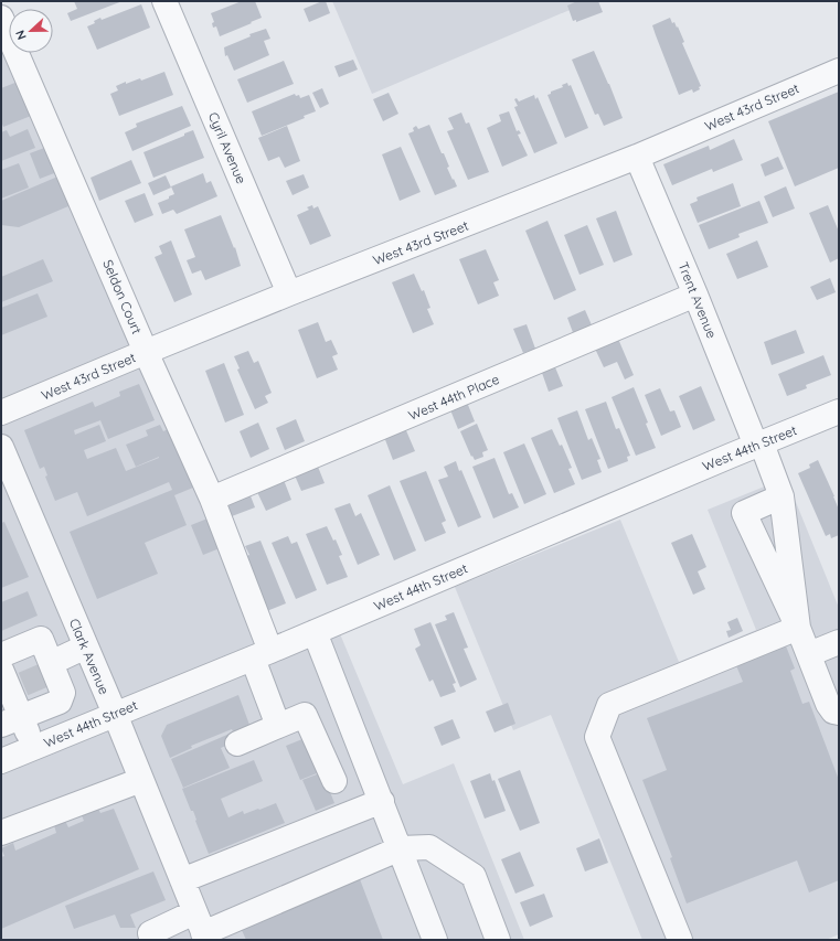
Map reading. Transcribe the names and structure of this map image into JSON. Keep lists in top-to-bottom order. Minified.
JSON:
{"streets":{"street":["West 43rd Street","Cyril Avenue","Seldon Court","Trent Avenue","West 44th Place","West 44th Street","Clark Avenue"]},"crossings":[["West 43rd Street","Cyril Avenue"],["West 43rd Street","Seldon Court"],["West 43rd Street","Trent Avenue"],["Seldon Court","West 44th Place"],["Seldon Court","West 44th Street"],["Trent Avenue","West 44th Place"],["Trent Avenue","West 44th Street"],["West 44th Street","Clark Avenue"]],"north":"left"}
